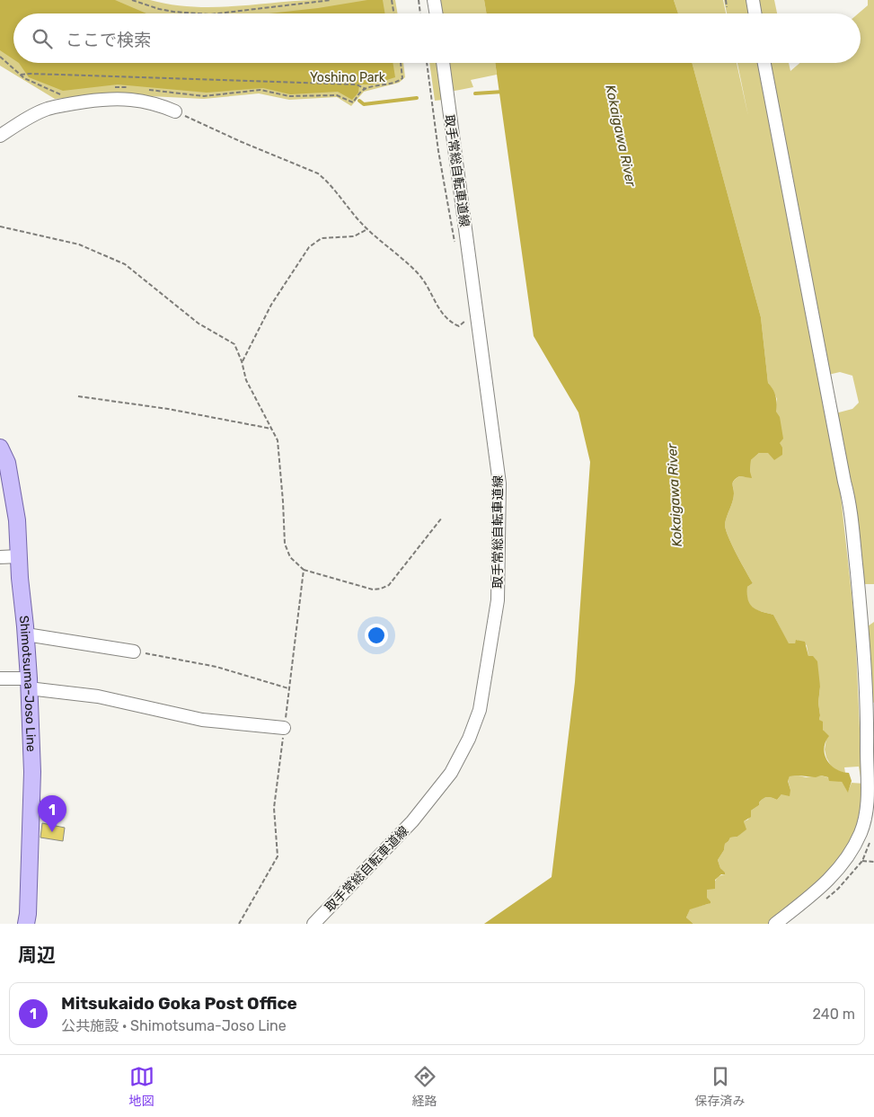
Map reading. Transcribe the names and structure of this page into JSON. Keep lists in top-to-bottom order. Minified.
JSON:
{"streets":{"main road":["Shimotsuma-Joso Line"],"street":["取手常総自転車道線"]},"water":["Kokaigawa River"],"parks":["Yoshino Park"],"page":{"search":"ここで検索","pins":"1","heading":"周辺","list":[{"mark":"1","name":"Mitsukaido Goka Post Office","note":"公共施設 · Shimotsuma-Joso Line","value":"240 m"}],"nav":["地図","経路","保存済み"]}}
